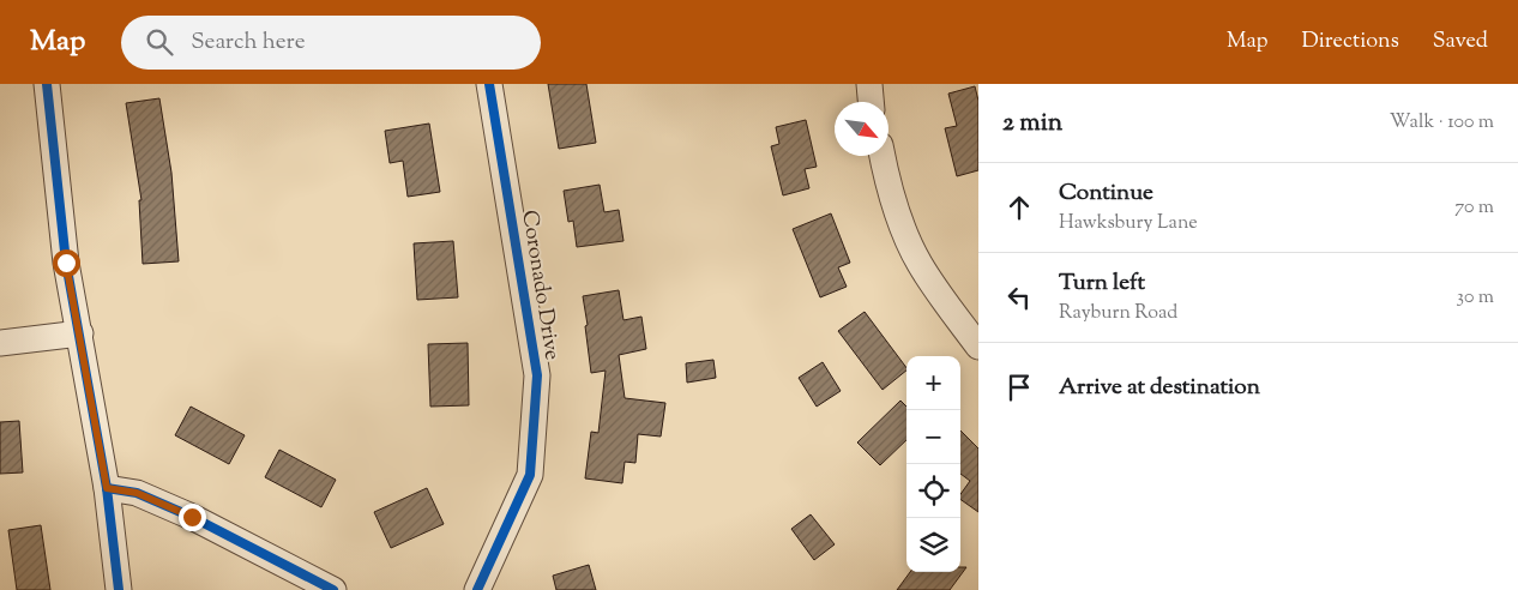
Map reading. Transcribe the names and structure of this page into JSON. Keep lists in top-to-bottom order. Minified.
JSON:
{"streets":{"street":["Coronado Drive"]},"north":"bottom right","page":{"header":"Map","search":"Search here","nav":["Map","Directions","Saved"],"heading":["2 min","Walk · 100 m"],"list":[["Continue","Hawksbury Lane","70 m"],["Turn left","Rayburn Road","30 m"],"Arrive at destination"],"map_buttons":["+","−"]}}
